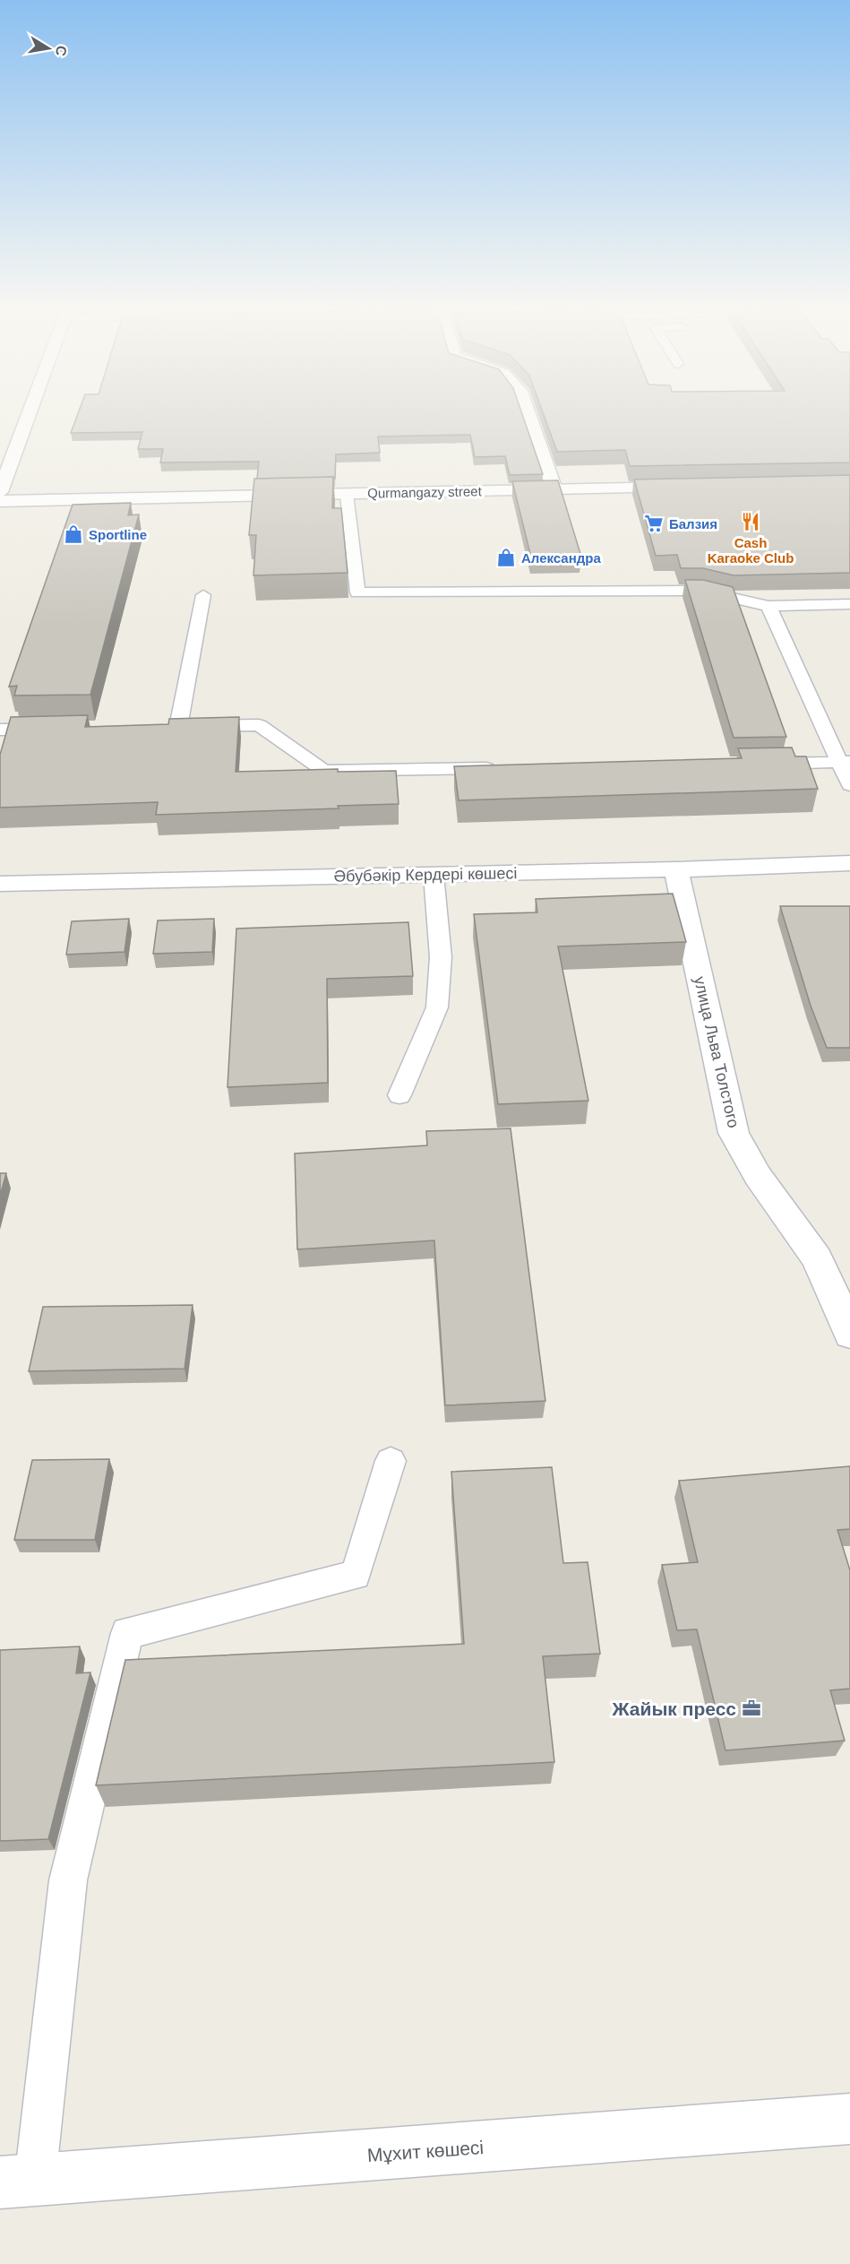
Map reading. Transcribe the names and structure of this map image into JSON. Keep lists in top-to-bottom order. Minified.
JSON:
{"streets":{"street":["Qurmangazy street","Әбубәкір Кердері көшесі","улица Льва Толстого","Мұхит көшесі"]},"crossings":[["Әбубәкір Кердері көшесі","улица Льва Толстого"]],"places":{"restaurant":["Cash Karaoke Club"],"supermarket":["Балзия"],"shop":["Sportline","Александра"],"office":["Жайык пресс"]},"north":"right"}
